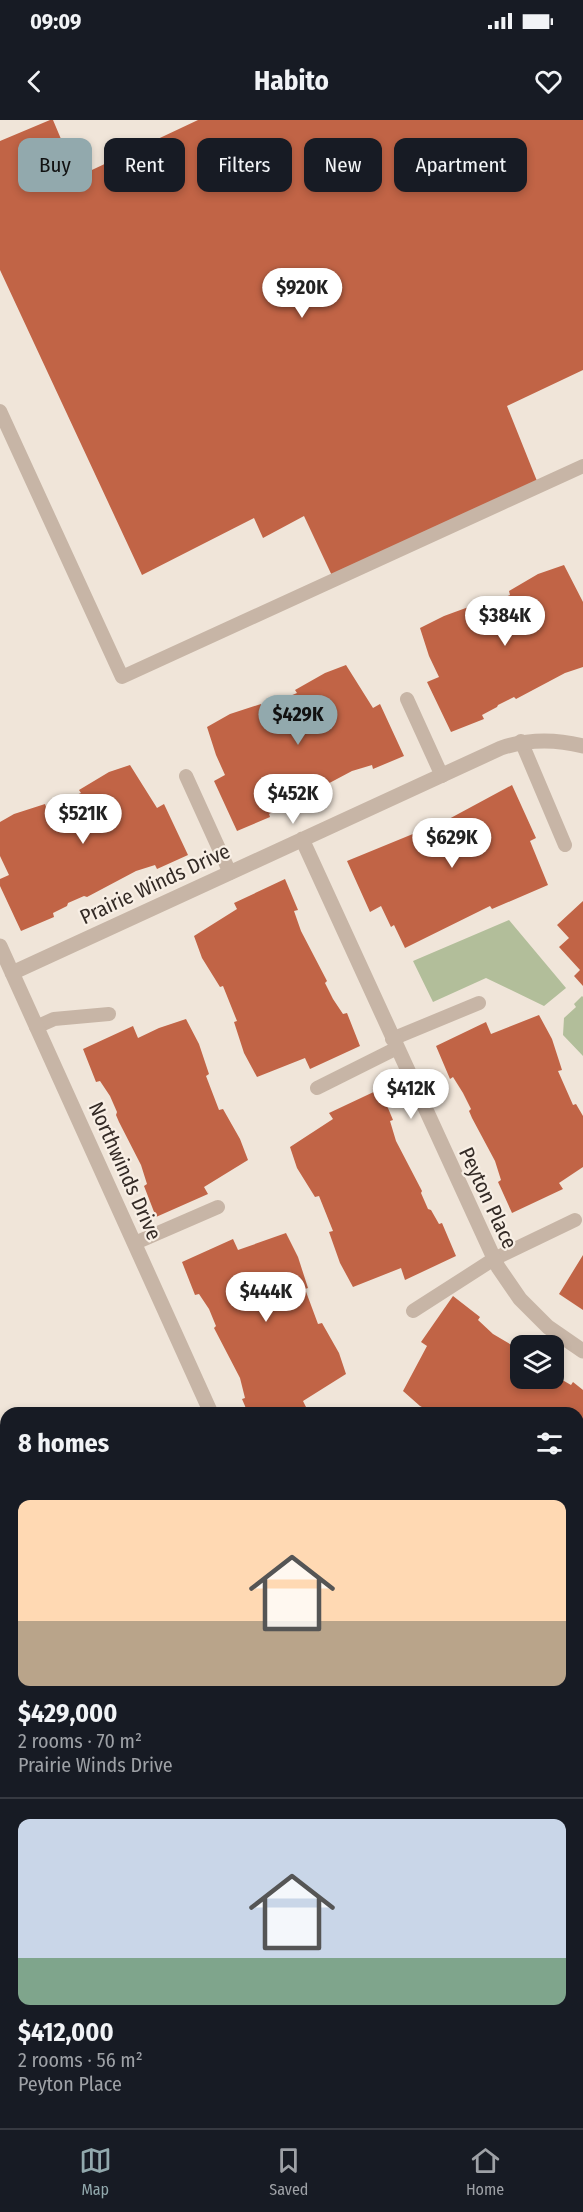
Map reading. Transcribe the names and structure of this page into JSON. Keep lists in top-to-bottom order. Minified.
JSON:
{"streets":{"street":["Prairie Winds Drive","Northwinds Drive","Peyton Place"]},"crossings":[["Prairie Winds Drive","Northwinds Drive"],["Prairie Winds Drive","Peyton Place"]],"page":{"status":"09:09","header":"Habito","chip":["Buy","Rent","Filters","New","Apartment"],"price":["$920K","$384K","$429K","$452K","$521K","$629K","$412K","$444K"],"heading":"8 homes","list":[{"name":"$429,000","note":"2 rooms · 70 m² · Prairie Winds Drive"},{"name":"$412,000","note":"2 rooms · 56 m² · Peyton Place"}],"tabs":["Map","Saved","Home"]}}
